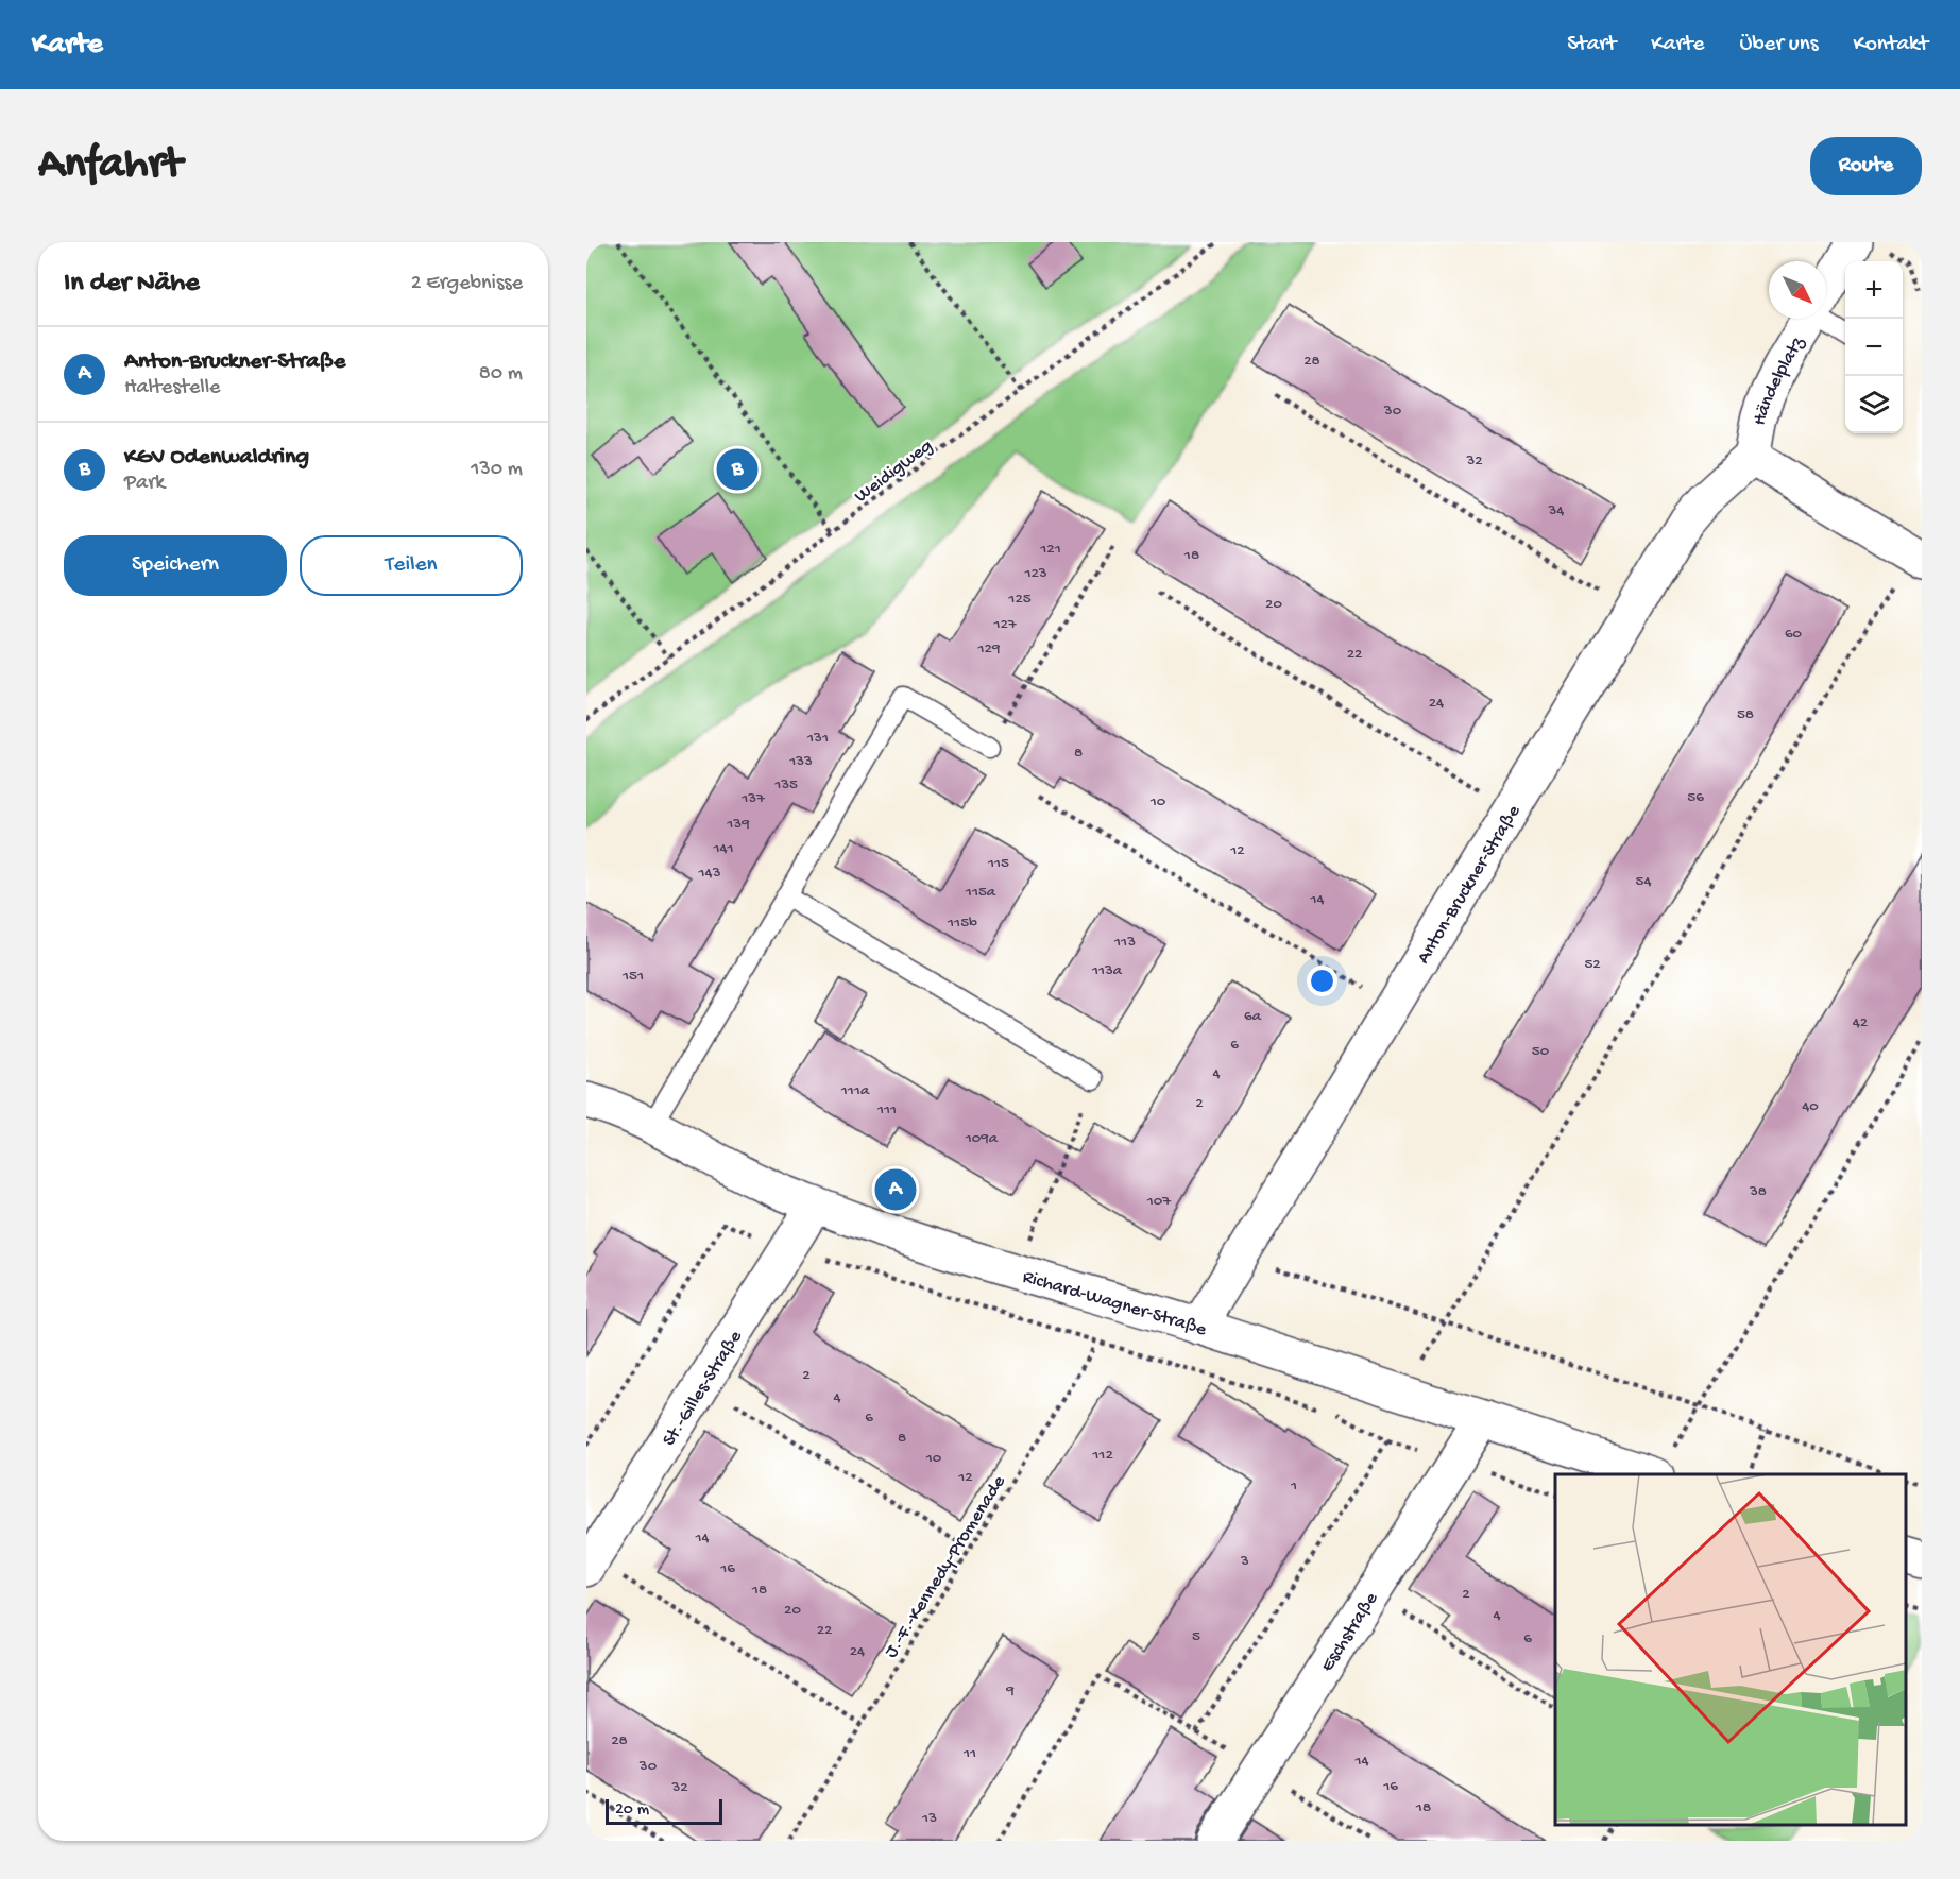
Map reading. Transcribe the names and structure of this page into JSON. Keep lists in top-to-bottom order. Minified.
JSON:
{"streets":{"street":["Händelplatz","Anton-Bruckner-Straße","Richard-Wagner-Straße","St.-Gilles-Straße","Eschstraße"],"path":["Weidigweg","J.-F.-Kennedy-Promenade"]},"crossings":[["Händelplatz","Anton-Bruckner-Straße"],["Anton-Bruckner-Straße","Richard-Wagner-Straße"],["Richard-Wagner-Straße","St.-Gilles-Straße"],["Richard-Wagner-Straße","J.-F.-Kennedy-Promenade"],["Richard-Wagner-Straße","Eschstraße"]],"house_numbers":["28","30","32","34","121","18","123","125","20","127","60","129","22","24","58","131","8","133","135","56","137","10","139","141","12","115","143","54","115a","14","115b","113","52","113a","151","6a","42","6","50","4","111a","2","40","111","109a","38","107","2","4","6","8","112","10","12","1","14","3","16","18","2","20","4","22","5","6","24","9","28","11","14","30","16","32","18","13"],"scale_bar":"20 m","north":"bottom right","page":{"header":"Karte","nav":["Start","Karte","Über uns","Kontakt"],"buttons":["Route",["Speichern","Teilen"]],"title":"Anfahrt","heading":["In der Nähe","2 Ergebnisse"],"map_buttons":["+","−"],"list":[{"mark":"A","name":"Anton-Bruckner-Straße","note":"Haltestelle","value":"80 m"},{"mark":"B","name":"KGV Odenwaldring","note":"Park","value":"130 m"}],"pins":["B","A"],"scale":"20 m"}}
